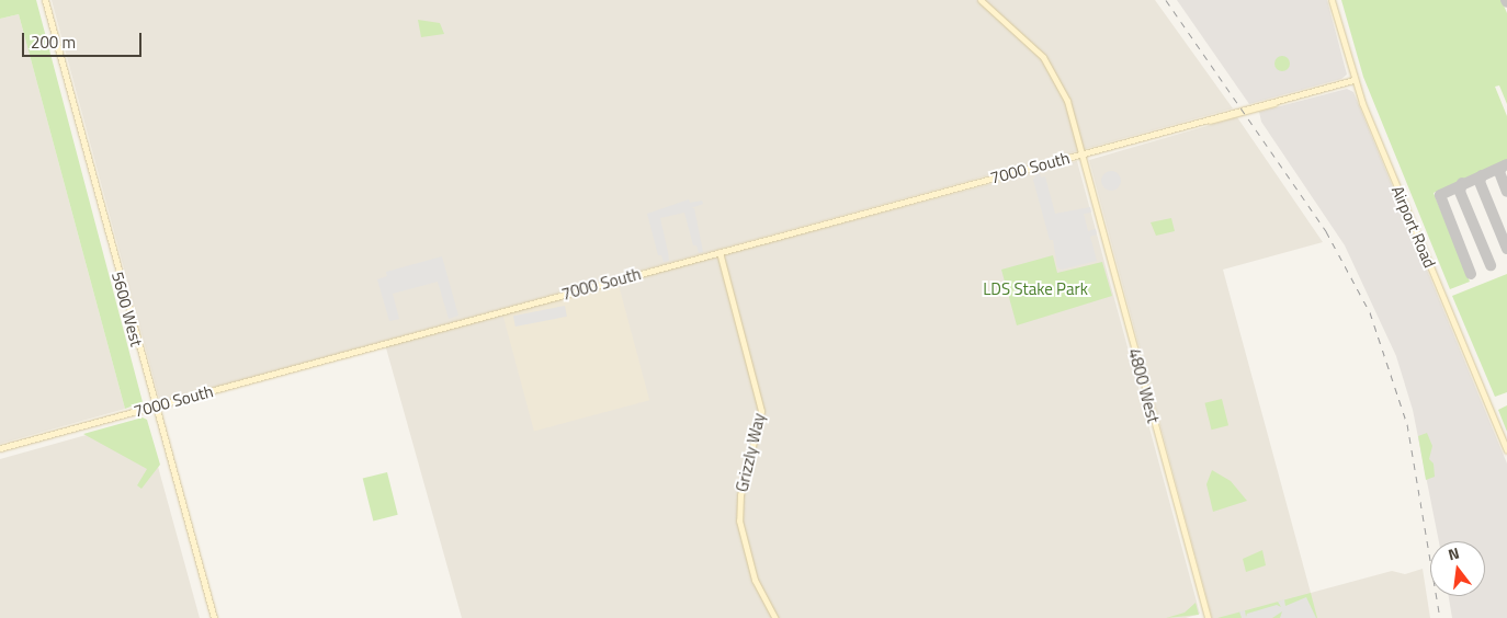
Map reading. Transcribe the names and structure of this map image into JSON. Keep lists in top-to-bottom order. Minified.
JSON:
{"streets":{"street":["7000 South","Airport Road","5600 West","4800 West","Grizzly Way"]},"crossings":[["7000 South","Airport Road"],["7000 South","5600 West"],["7000 South","4800 West"],["7000 South","Grizzly Way"]],"parks":["LDS Stake Park"],"scale_bar":"200 m","north":"top"}
